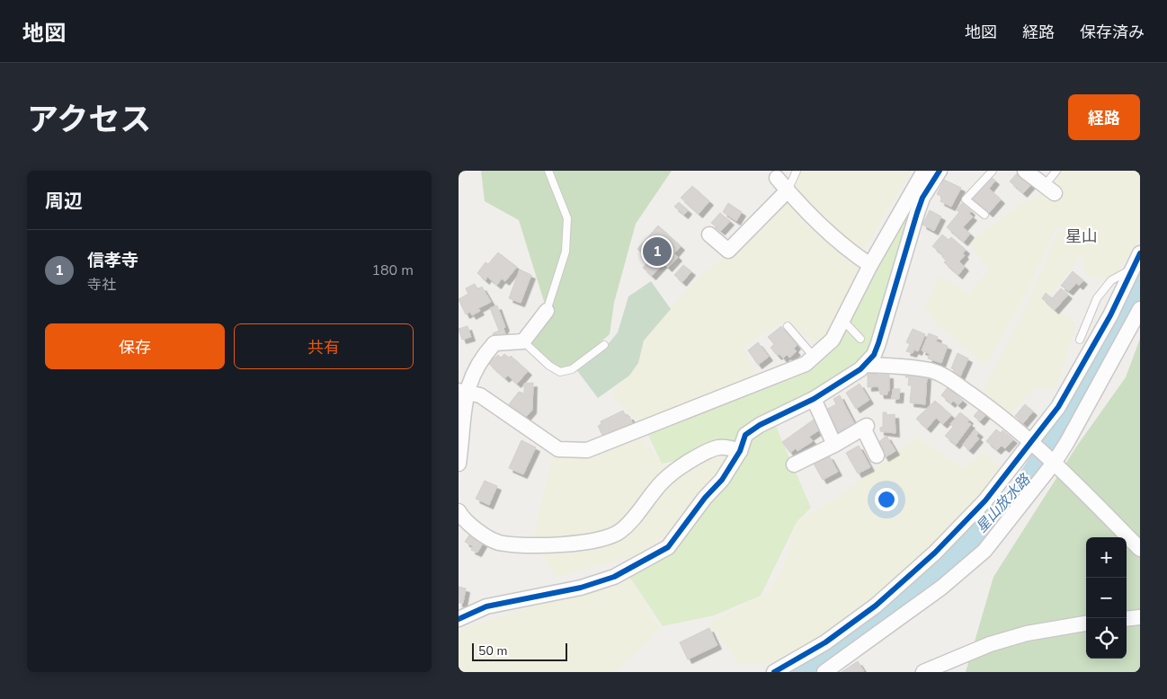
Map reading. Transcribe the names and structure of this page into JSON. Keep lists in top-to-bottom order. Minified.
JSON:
{"districts":["星山"],"water":["星山放水路"],"scale_bar":"50 m","page":{"header":"地図","nav":["地図","経路","保存済み"],"title":"アクセス","buttons":["経路",["保存","共有"]],"heading":"周辺","list":[{"mark":"1","name":"信孝寺","note":"寺社","value":"180 m"}],"pins":"1","map_buttons":["+","−"],"scale":"50 m"}}
